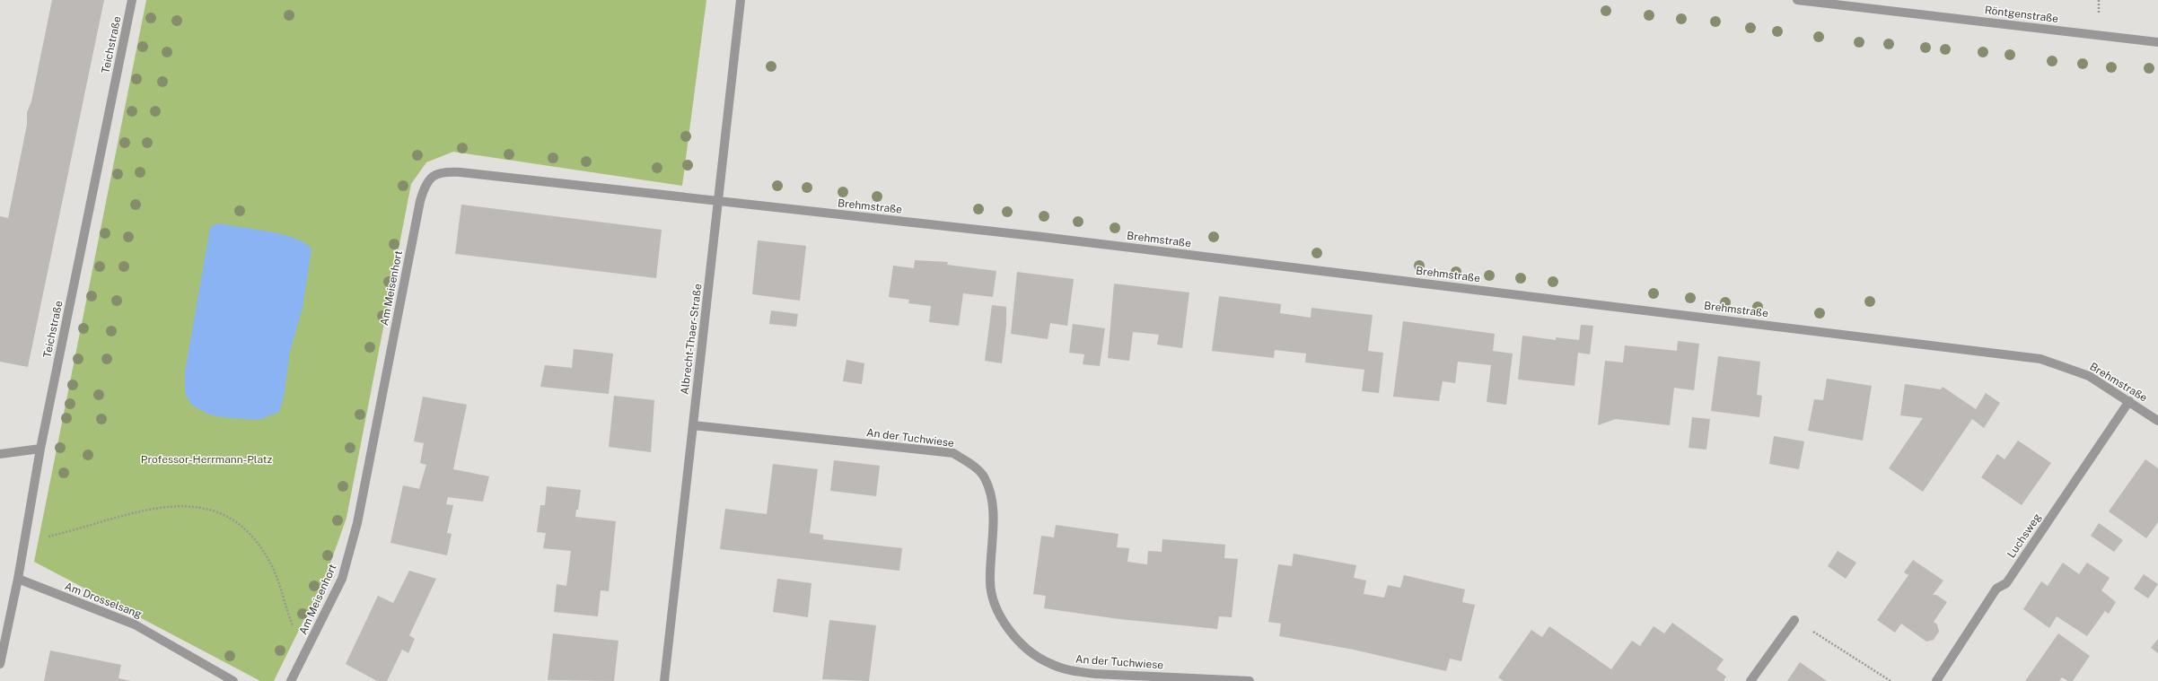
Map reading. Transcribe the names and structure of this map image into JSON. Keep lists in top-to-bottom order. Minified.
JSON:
{"streets":{"street":["Röntgenstraße","Teichstraße","Brehmstraße","Am Meisenhort","Albrecht-Thaer-Straße","An der Tuchwiese","Luchsweg","Am Drosselsang"]},"crossings":[["Teichstraße","Am Drosselsang"],["Brehmstraße","Am Meisenhort"],["Brehmstraße","Albrecht-Thaer-Straße"],["Brehmstraße","Luchsweg"],["Am Meisenhort","Albrecht-Thaer-Straße"],["Albrecht-Thaer-Straße","An der Tuchwiese"]],"parks":["Professor-Herrmann-Platz"]}
